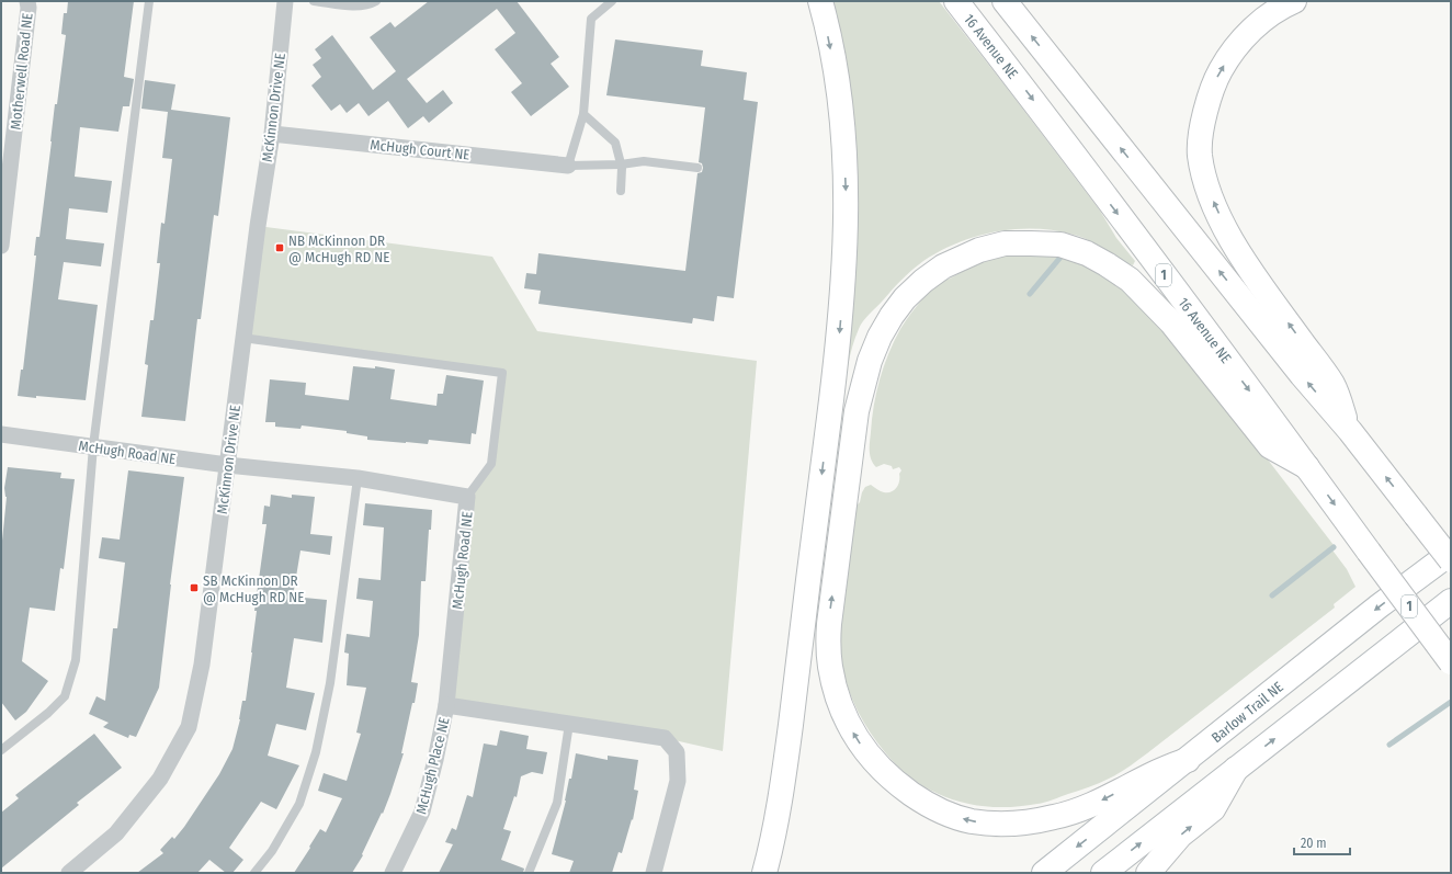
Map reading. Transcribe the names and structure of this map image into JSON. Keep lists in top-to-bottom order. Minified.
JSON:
{"streets":{"main road":["16 Avenue NE","1","Barlow Trail NE"],"street":["Motherwell Road NE","McKinnon Drive NE","McHugh Court NE","McHugh Road NE","McHugh Place NE"]},"crossings":[["McKinnon Drive NE","McHugh Court NE"],["McKinnon Drive NE","McHugh Road NE"],["McHugh Road NE","McHugh Place NE"]],"places":{"transit":["NB McKinnon DR @ McHugh RD NE","SB McKinnon DR @ McHugh RD NE"]},"scale_bar":"20 m"}
